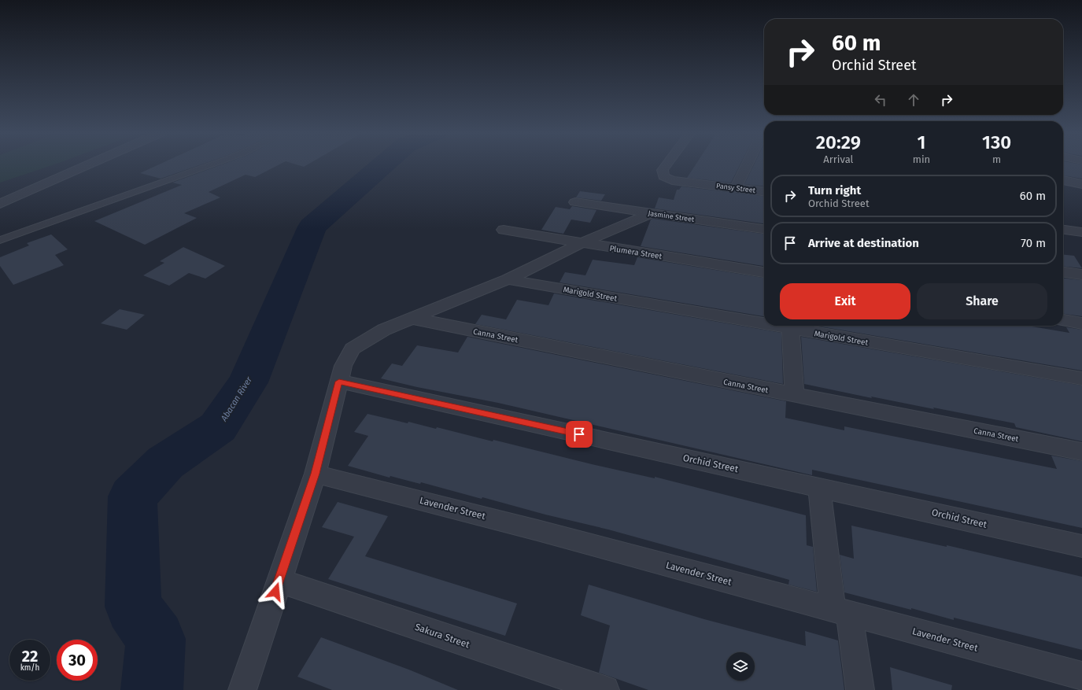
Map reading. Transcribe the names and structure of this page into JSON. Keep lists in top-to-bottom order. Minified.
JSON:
{"streets":{"street":["Pansy Street","Jasmine Street","Plumera Street","Marigold Street","Canna Street","Orchid Street","Lavender Street","Sakura Street"]},"water":["Abacan River"],"page":{"turn":["60 m","Orchid Street"],"eta":["20:29","Arrival","1","min","130","m"],"list":[{"name":"Turn right","note":"Orchid Street","value":"60 m"},{"name":"Arrive at destination","value":"70 m"}],"buttons":["Exit","Share"],"speed":"22 km/h","limit":"30"}}
